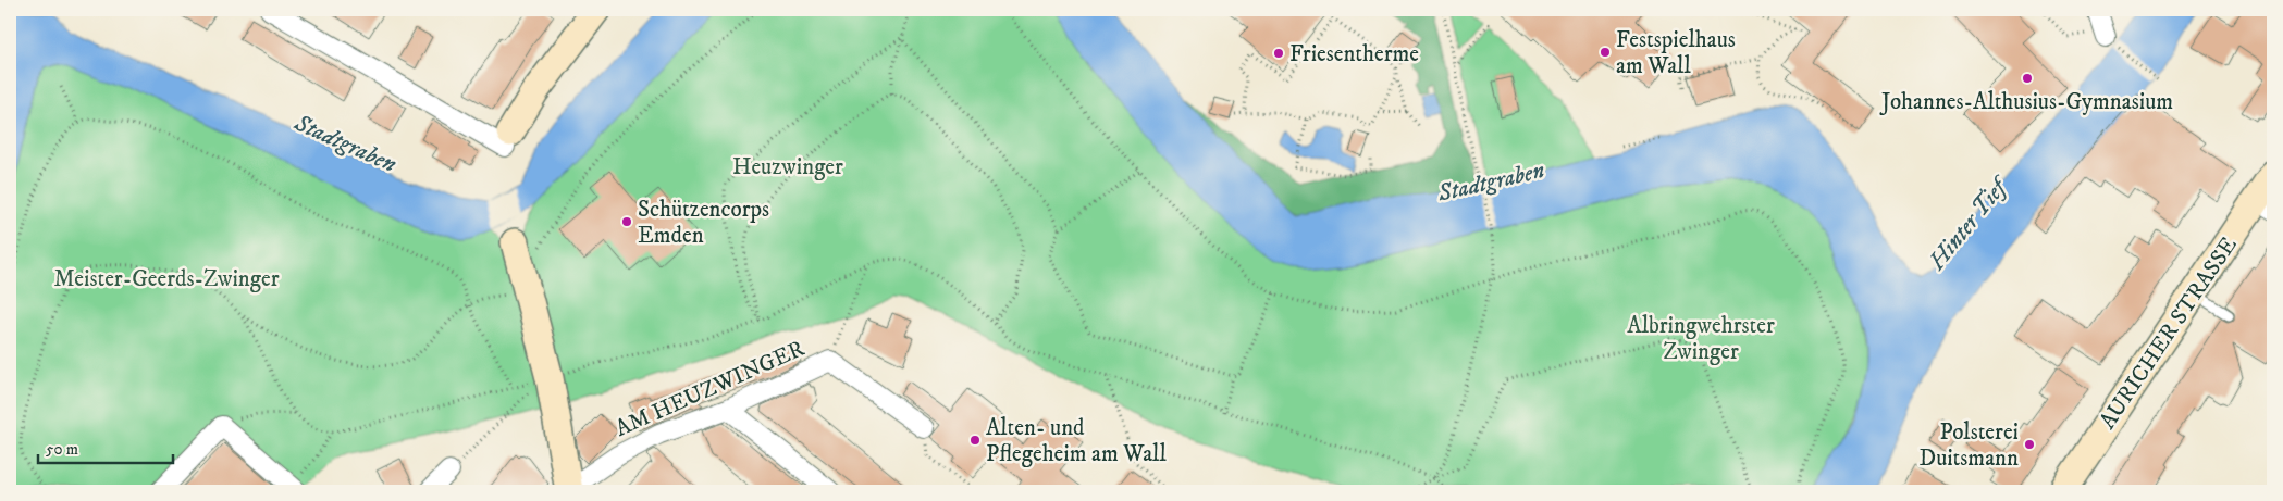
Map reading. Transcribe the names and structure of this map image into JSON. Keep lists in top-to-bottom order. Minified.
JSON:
{"streets":{"street":["AURICHER STRASSE","AM HEUZWINGER"]},"water":["Stadtgraben","Hinter Tief"],"parks":["Heuzwinger","Meister-Geerds-Zwinger","Albringwehrster Zwinger"],"places":["Festspielhaus am Wall","Friesentherme","Johannes-Althusius-Gymnasium","Schützencorps Emden","Alten- und Pflegeheim am Wall","Polsterei Duitsmann"],"scale_bar":"50 m"}
